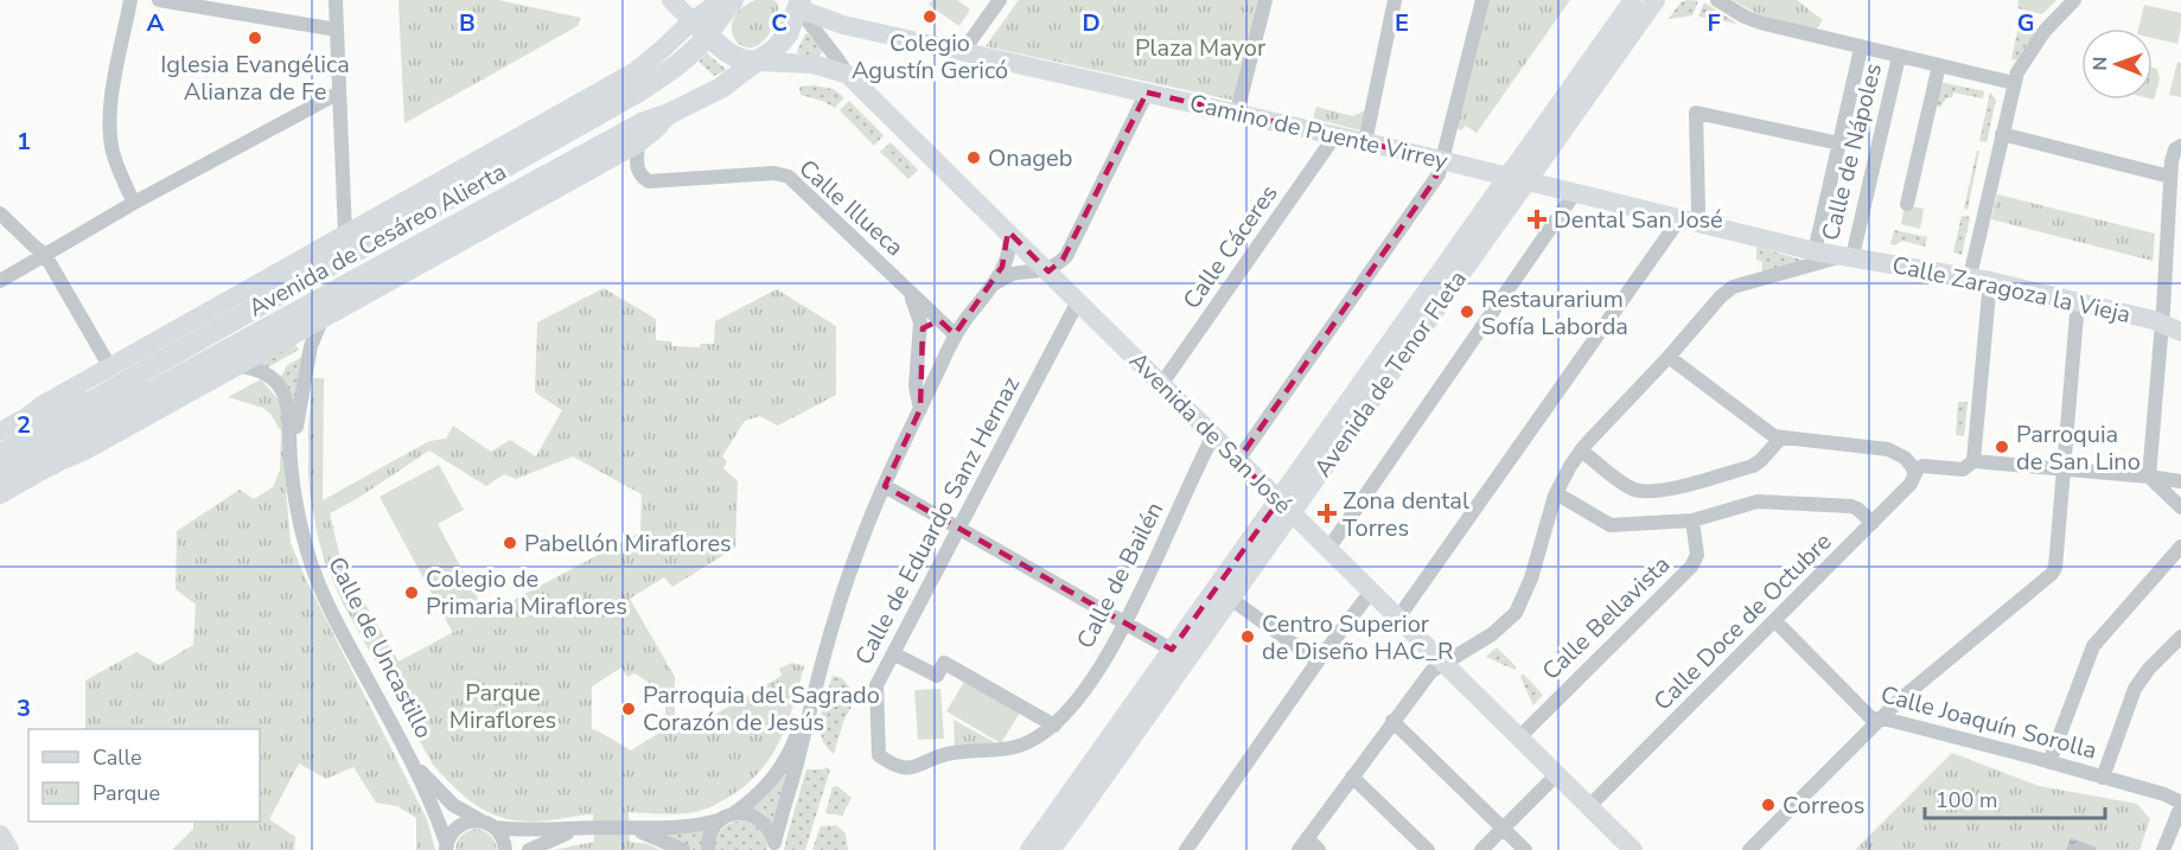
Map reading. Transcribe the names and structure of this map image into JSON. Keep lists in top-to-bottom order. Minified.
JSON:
{"streets":{"main road":["Camino de Puente Virrey","Avenida de Cesáreo Alierta","Calle Zaragoza la Vieja","Avenida de Tenor Fleta","Avenida de San José"],"street":["Calle de Nápoles","Calle Illueca","Calle Cáceres","Calle de Eduardo Sanz Hernaz","Calle de Bailén","Calle Bellavista","Calle Doce de Octubre","Calle de Uncastillo","Calle Joaquín Sorolla"]},"crossings":[["Camino de Puente Virrey","Calle de Nápoles"],["Camino de Puente Virrey","Avenida de Cesáreo Alierta"],["Camino de Puente Virrey","Calle Cáceres"],["Camino de Puente Virrey","Calle Zaragoza la Vieja"],["Camino de Puente Virrey","Avenida de Tenor Fleta"],["Camino de Puente Virrey","Avenida de San José"],["Calle de Nápoles","Calle Zaragoza la Vieja"],["Calle Illueca","Avenida de Cesáreo Alierta"],["Avenida de Cesáreo Alierta","Avenida de San José"],["Avenida de Cesáreo Alierta","Calle de Uncastillo"],["Calle Cáceres","Avenida de San José"],["Avenida de Tenor Fleta","Avenida de San José"],["Avenida de San José","Calle de Eduardo Sanz Hernaz"],["Avenida de San José","Calle de Bailén"],["Avenida de San José","Calle Bellavista"],["Avenida de San José","Calle Doce de Octubre"],["Calle de Eduardo Sanz Hernaz","Calle de Bailén"],["Calle Doce de Octubre","Calle Joaquín Sorolla"]],"parks":["Plaza Mayor","Parque Miraflores"],"places":{"other":["Colegio Agustín Gericó","Iglesia Evangélica Alianza de Fe","Onageb","Restaurarium Sofía Laborda","Parroquia de San Lino","Pabellón Miraflores","Colegio de Primaria Miraflores","Centro Superior de Diseño HAC_R","Parroquia del Sagrado Corazón de Jesús","Correos"],"health":["Dental San José","Zona dental Torres"]},"legend":["Calle","Parque"],"scale_bar":"100 m","north":"left","grid":{"columns":["A","B","C","D","E","F","G"],"rows":["1","2","3"]}}
